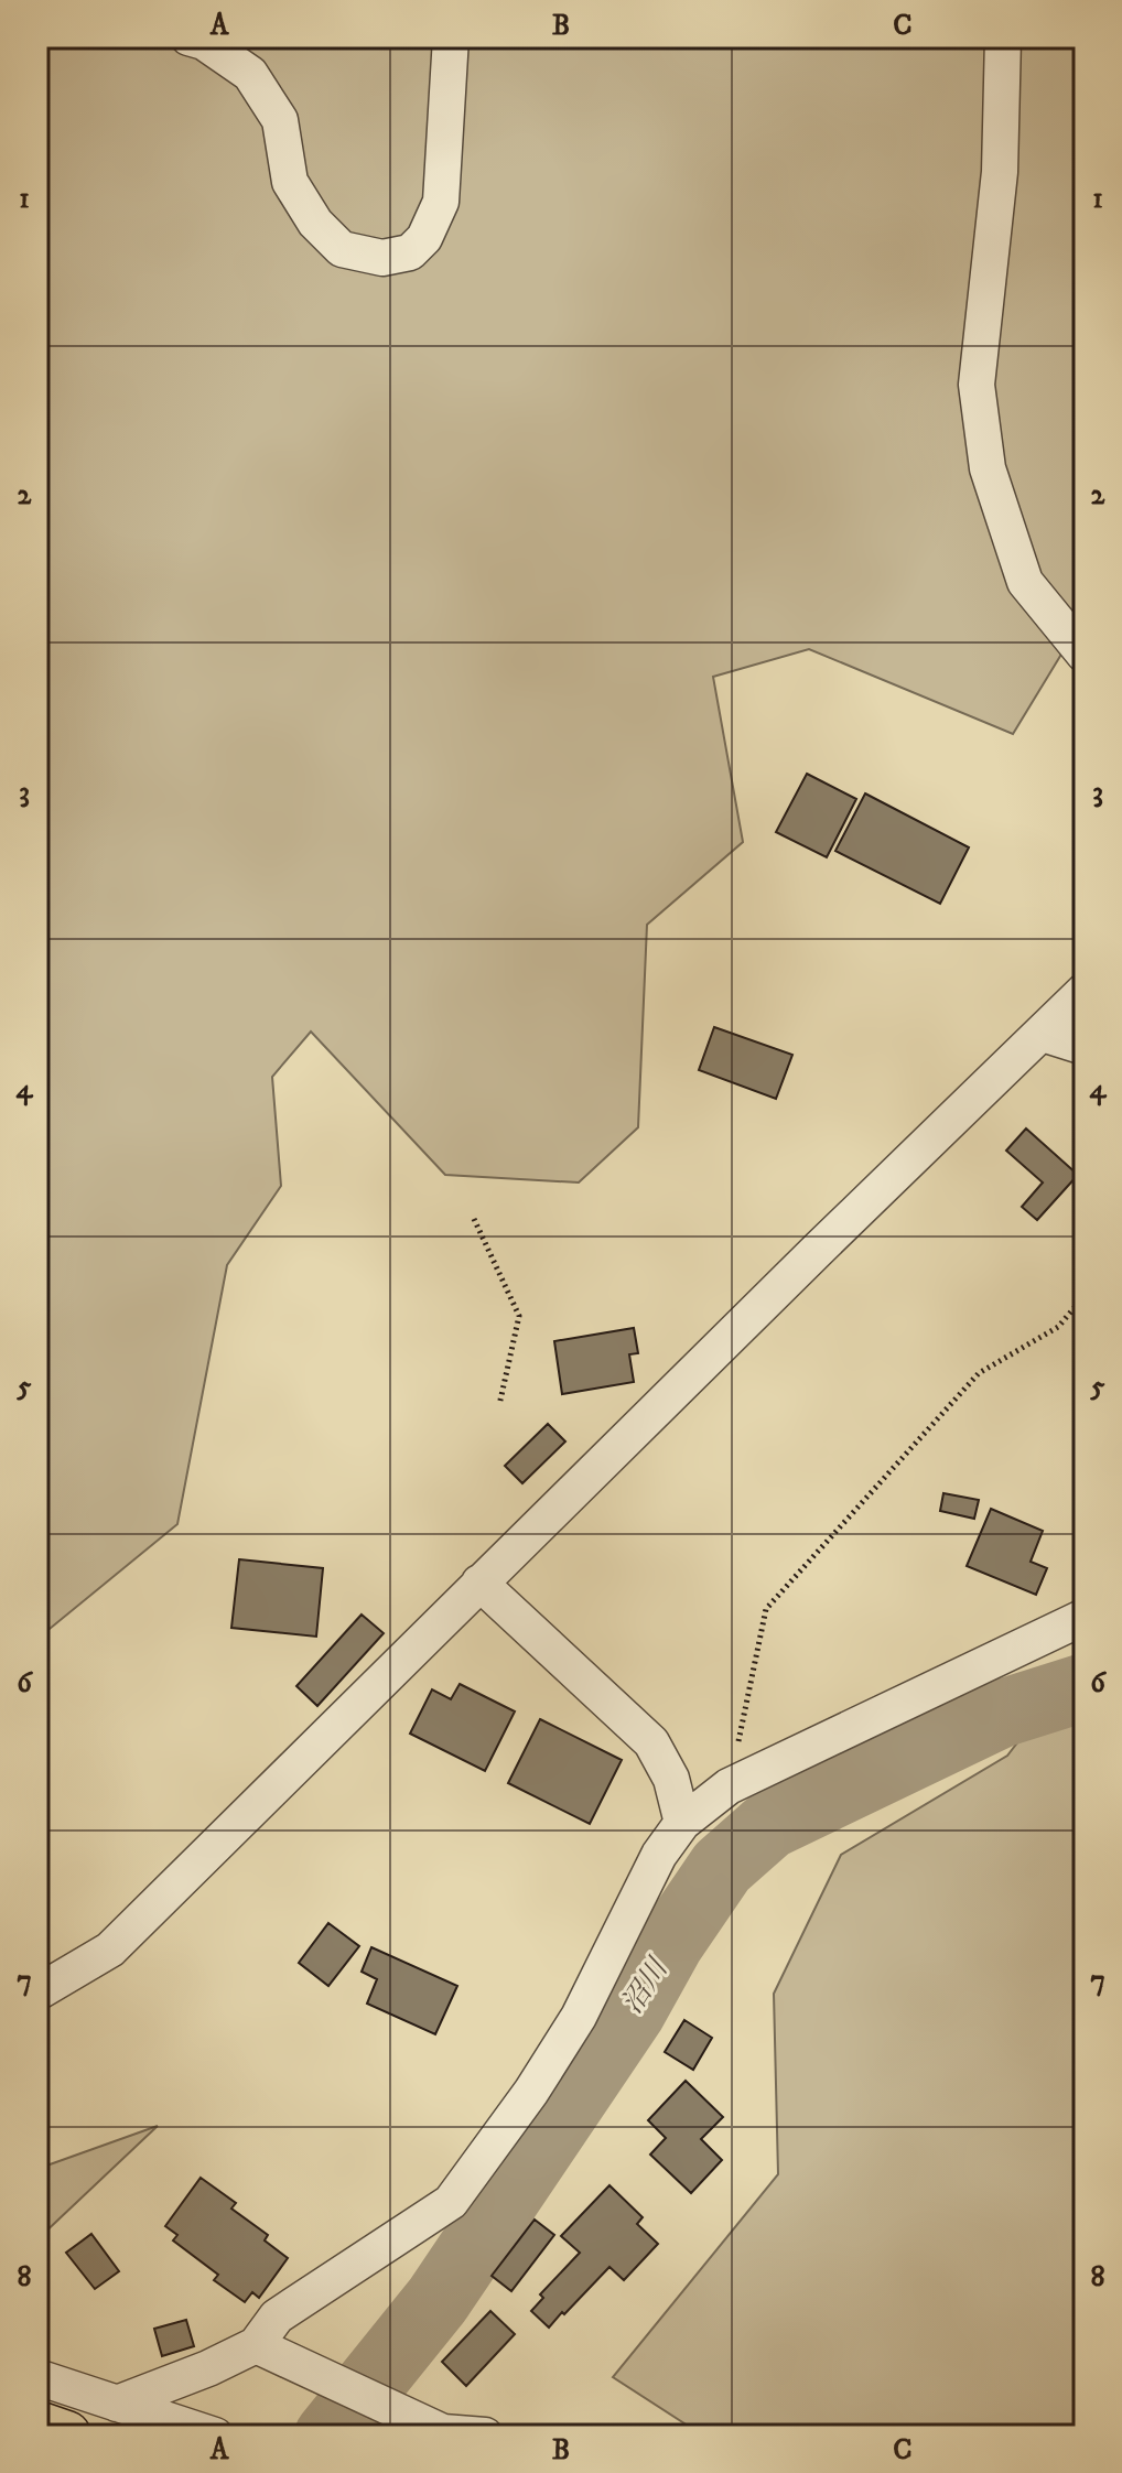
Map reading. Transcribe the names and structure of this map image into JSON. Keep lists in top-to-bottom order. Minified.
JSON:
{"water":["沼川"],"grid":{"columns":["A","B","C"],"rows":["1","2","3","4","5","6","7","8"]}}
